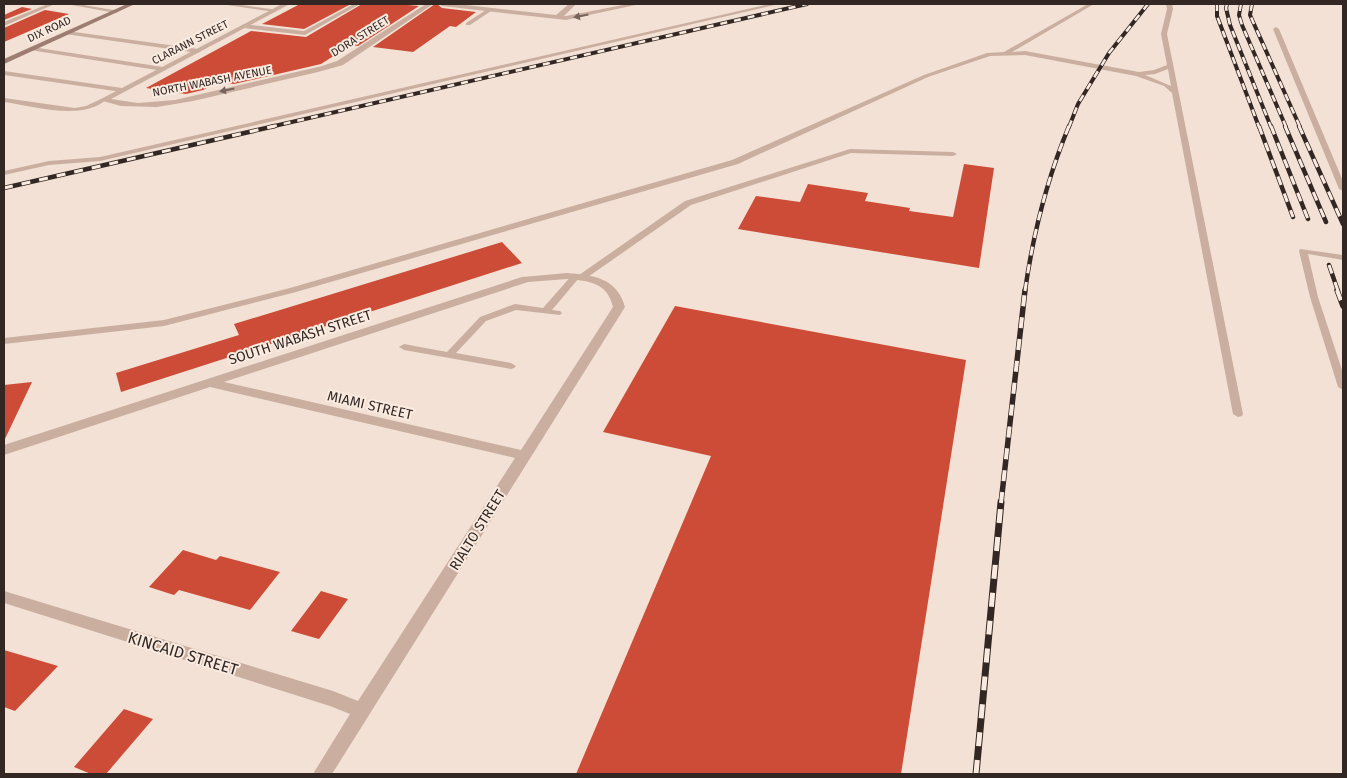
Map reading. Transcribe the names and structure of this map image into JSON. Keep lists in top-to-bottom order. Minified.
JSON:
{"streets":{"main road":["DIX ROAD"],"street":["DORA STREET","CLARANN STREET","NORTH WABASH AVENUE","SOUTH WABASH STREET","MIAMI STREET","RIALTO STREET","KINCAID STREET"]},"crossings":[["DORA STREET","NORTH WABASH AVENUE"],["CLARANN STREET","NORTH WABASH AVENUE"],["SOUTH WABASH STREET","MIAMI STREET"],["SOUTH WABASH STREET","RIALTO STREET"],["MIAMI STREET","RIALTO STREET"],["RIALTO STREET","KINCAID STREET"]],"one_way":["NORTH WABASH AVENUE"]}
